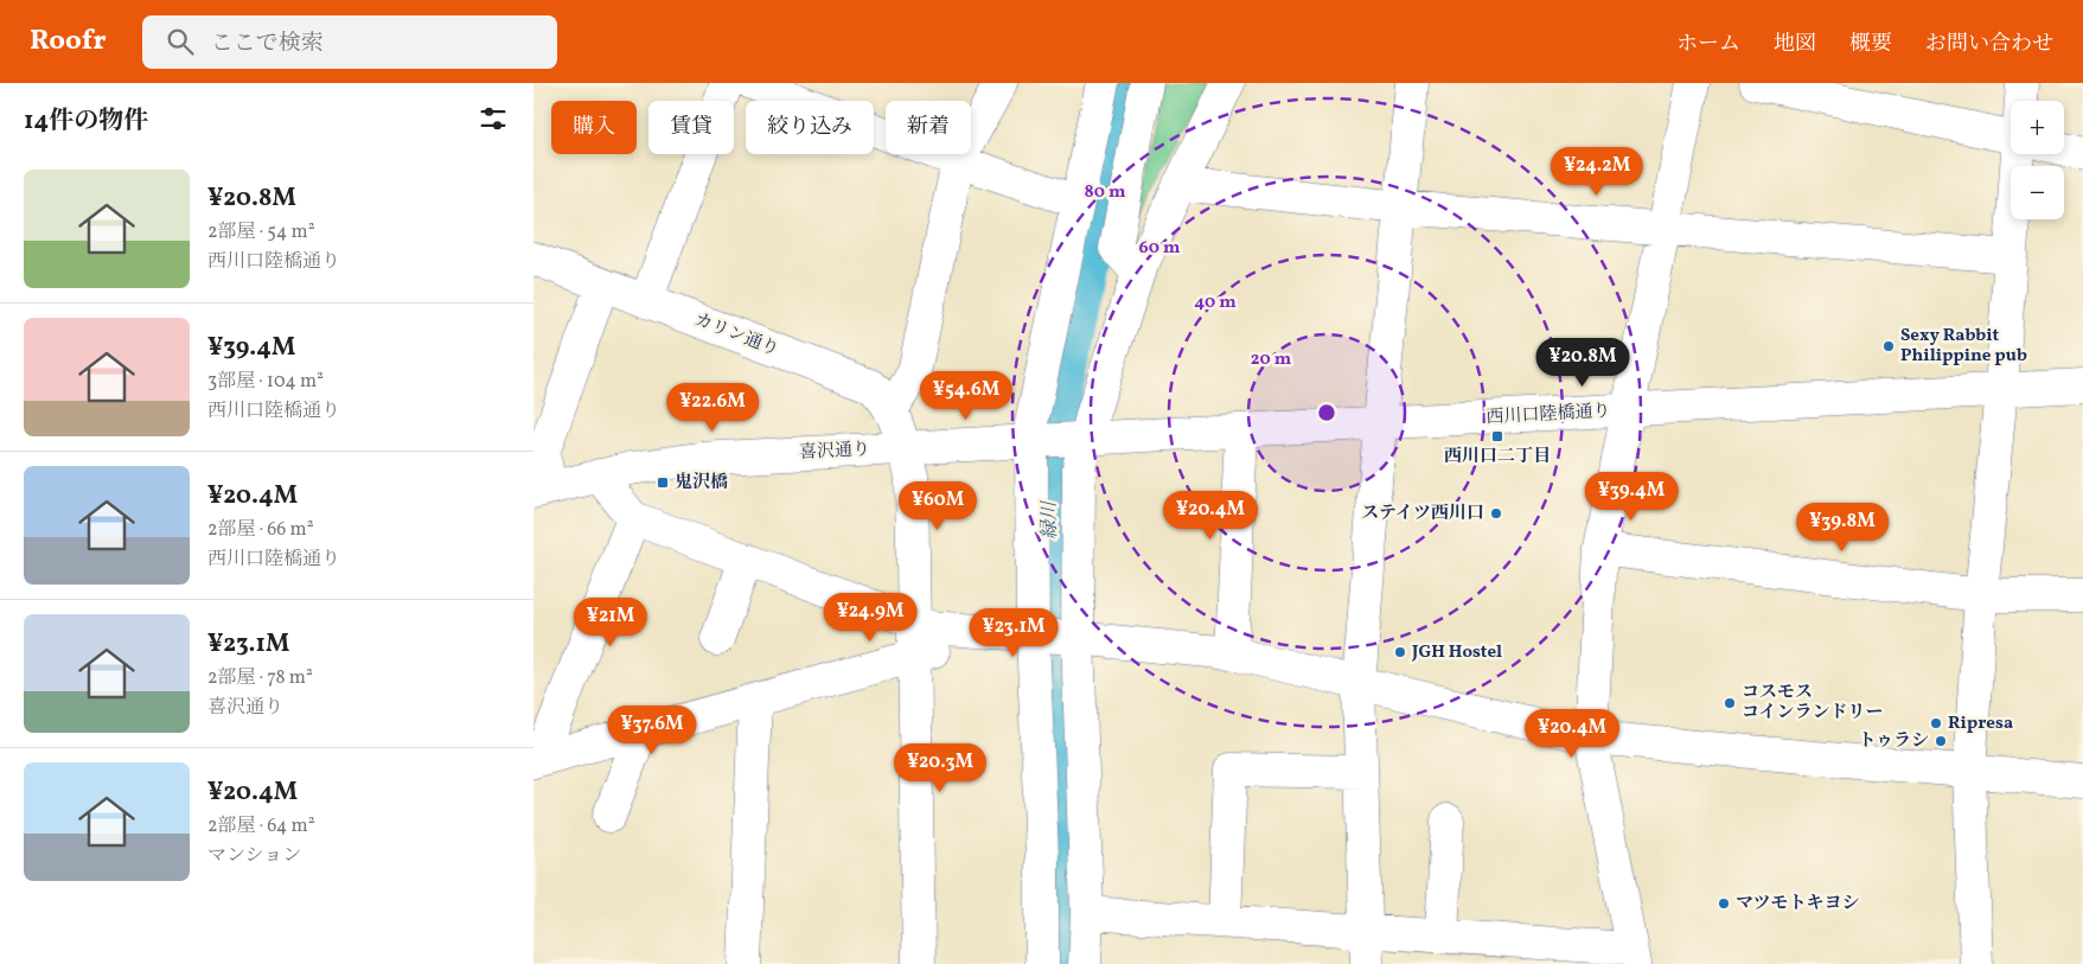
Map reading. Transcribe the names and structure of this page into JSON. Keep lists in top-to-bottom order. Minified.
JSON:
{"streets":{"street":["カリン通り","西川口陸橋通り","喜沢通り"]},"crossings":[["カリン通り","喜沢通り"],["西川口陸橋通り","喜沢通り"]],"water":["緑川"],"places":{"other":["Sexy Rabbit Philippine pub","ステイツ西川口","JGH Hostel","コスモス コインランドリー","Ripresa","トゥラシ","マツモトキヨシ"],"transit":["西川口二丁目","鬼沢橋"]},"page":{"header":"Roofr","search":"ここで検索","nav":["ホーム","地図","概要","お問い合わせ"],"heading":"14件の物件","map_buttons":["+","−"],"chip":["購入","賃貸","絞り込み","新着"],"price":["¥24.2M","¥20.8M","¥54.6M","¥22.6M","¥39.4M","¥60M","¥20.4M","¥39.8M","¥24.9M","¥21M","¥23.1M","¥37.6M","¥20.4M","¥20.3M"],"list":[{"name":"¥20.8M","note":"2部屋 · 54 m² · 西川口陸橋通り"},{"name":"¥39.4M","note":"3部屋 · 104 m² · 西川口陸橋通り"},{"name":"¥20.4M","note":"2部屋 · 66 m² · 西川口陸橋通り"},{"name":"¥23.1M","note":"2部屋 · 78 m² · 喜沢通り"},{"name":"¥20.4M","note":"2部屋 · 64 m² · マンション"}]},"rings":["80 m","60 m","40 m","20 m"]}
